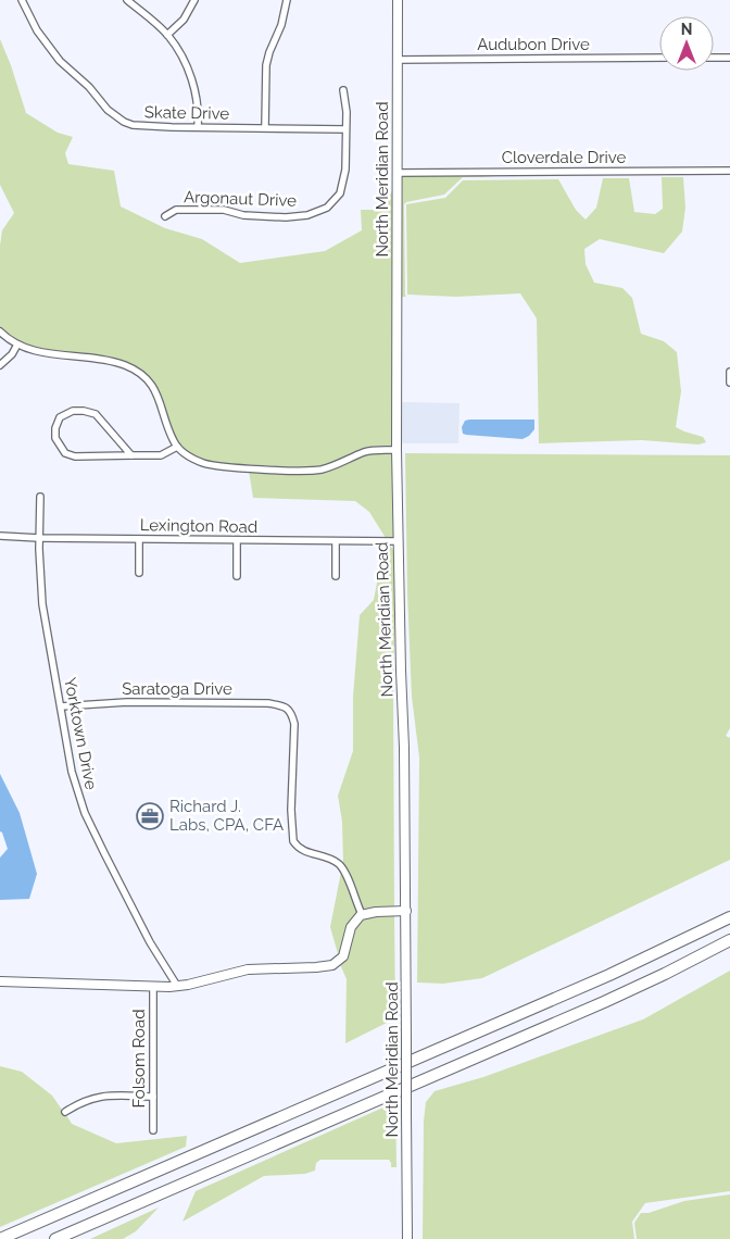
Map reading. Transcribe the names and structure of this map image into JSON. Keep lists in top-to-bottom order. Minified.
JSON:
{"streets":{"main road":["North Meridian Road"],"street":["Audubon Drive","Skate Drive","Cloverdale Drive","Argonaut Drive","Lexington Road","Saratoga Drive","Yorktown Drive","Folsom Road"]},"crossings":[["Audubon Drive","North Meridian Road"],["Skate Drive","Argonaut Drive"],["Cloverdale Drive","North Meridian Road"],["North Meridian Road","Lexington Road"],["Lexington Road","Yorktown Drive"],["Saratoga Drive","Yorktown Drive"]],"places":{"office":["Richard J. Labs, CPA, CFA"]},"north":"top"}
